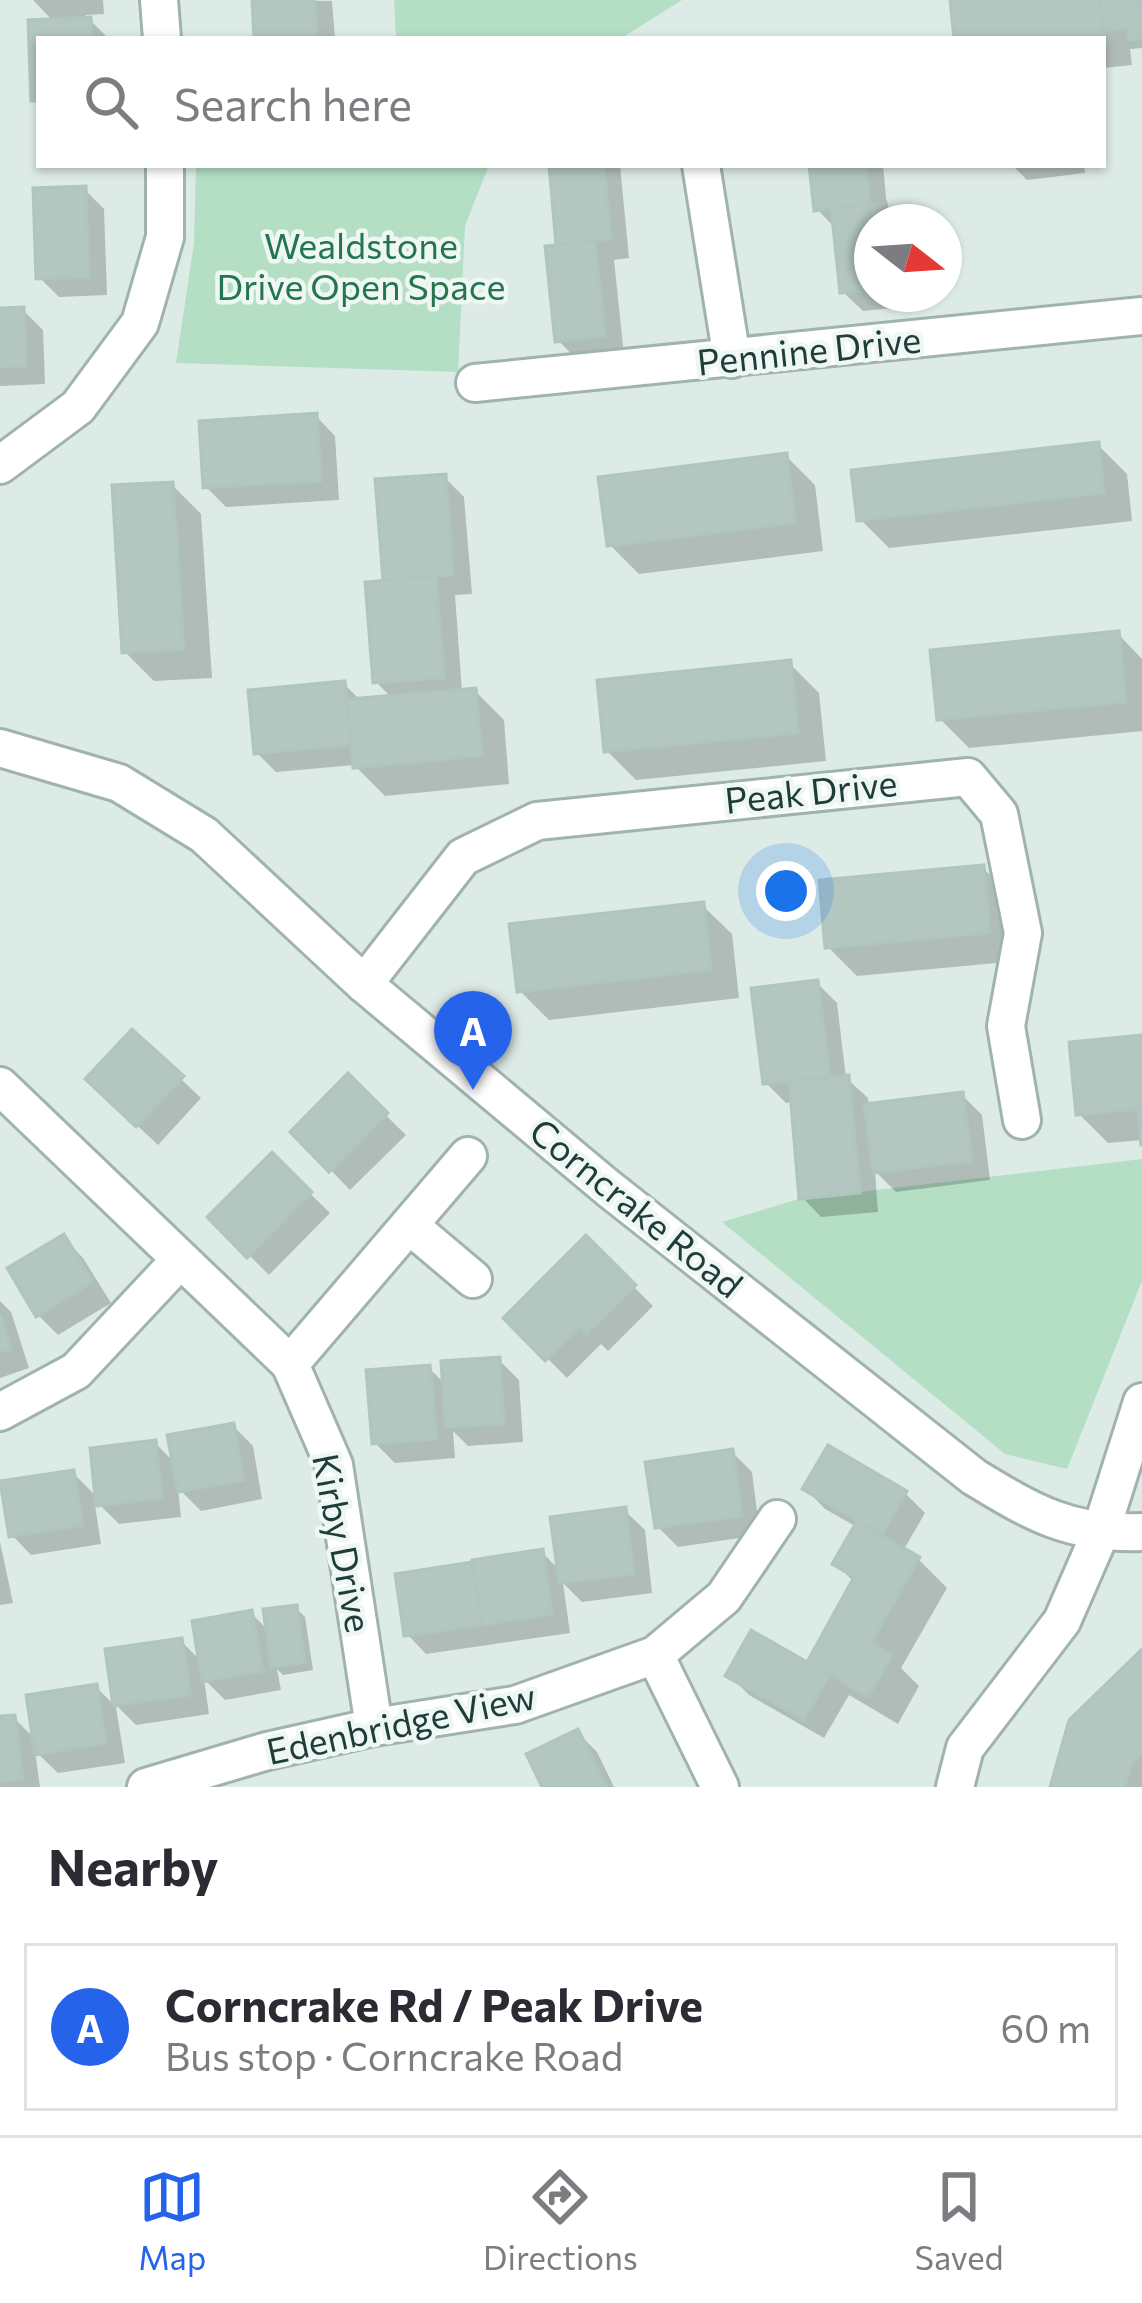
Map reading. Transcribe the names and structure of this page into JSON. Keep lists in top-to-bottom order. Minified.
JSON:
{"streets":{"street":["Pennine Drive","Peak Drive","Corncrake Road","Kirby Drive","Edenbridge View"]},"crossings":[["Peak Drive","Corncrake Road"],["Kirby Drive","Edenbridge View"]],"parks":["Wealdstone Drive Open Space"],"north":"right","page":{"search":"Search here","pins":"A","heading":"Nearby","list":[{"mark":"A","name":"Corncrake Rd / Peak Drive","note":"Bus stop · Corncrake Road","value":"60 m"}],"nav":["Map","Directions","Saved"]}}
